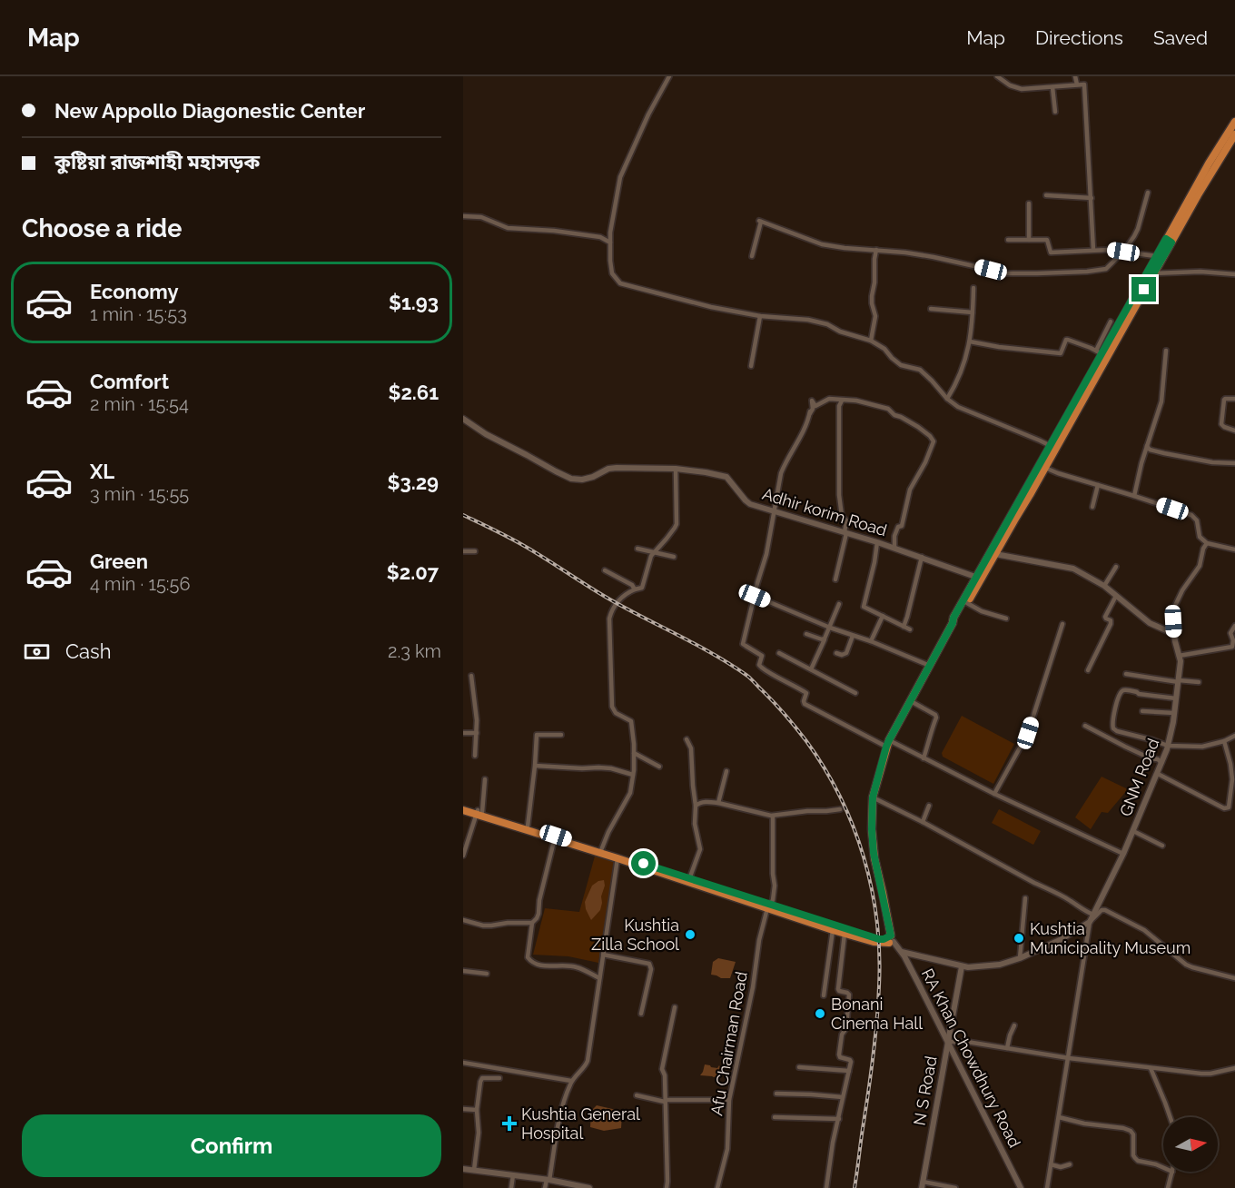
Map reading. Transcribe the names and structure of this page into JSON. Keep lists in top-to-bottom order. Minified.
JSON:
{"streets":{"street":["Adhir korim Road","GNM Road","Afu Chairman Road","RA Khan Chowdhury Road","N S Road"]},"crossings":[["RA Khan Chowdhury Road","N S Road"]],"places":{"other":["Kushtia Zilla School","Kushtia Municipality Museum","Bonani Cinema Hall"],"health":["Kushtia General Hospital"]},"north":"right","page":{"header":"Map","nav":["Map","Directions","Saved"],"banner":["New Appollo Diagonestic Center","কুষ্টিয়া রাজশাহী মহাসড়ক"],"heading":"Choose a ride","list":[{"name":"Economy","note":"1 min · 15:53","value":"$1.93"},{"name":"Comfort","note":"2 min · 15:54","value":"$2.61"},{"name":"XL","note":"3 min · 15:55","value":"$3.29"},{"name":"Green","note":"4 min · 15:56","value":"$2.07"}],"pay":["Cash","2.3 km"],"buttons":"Confirm"}}
